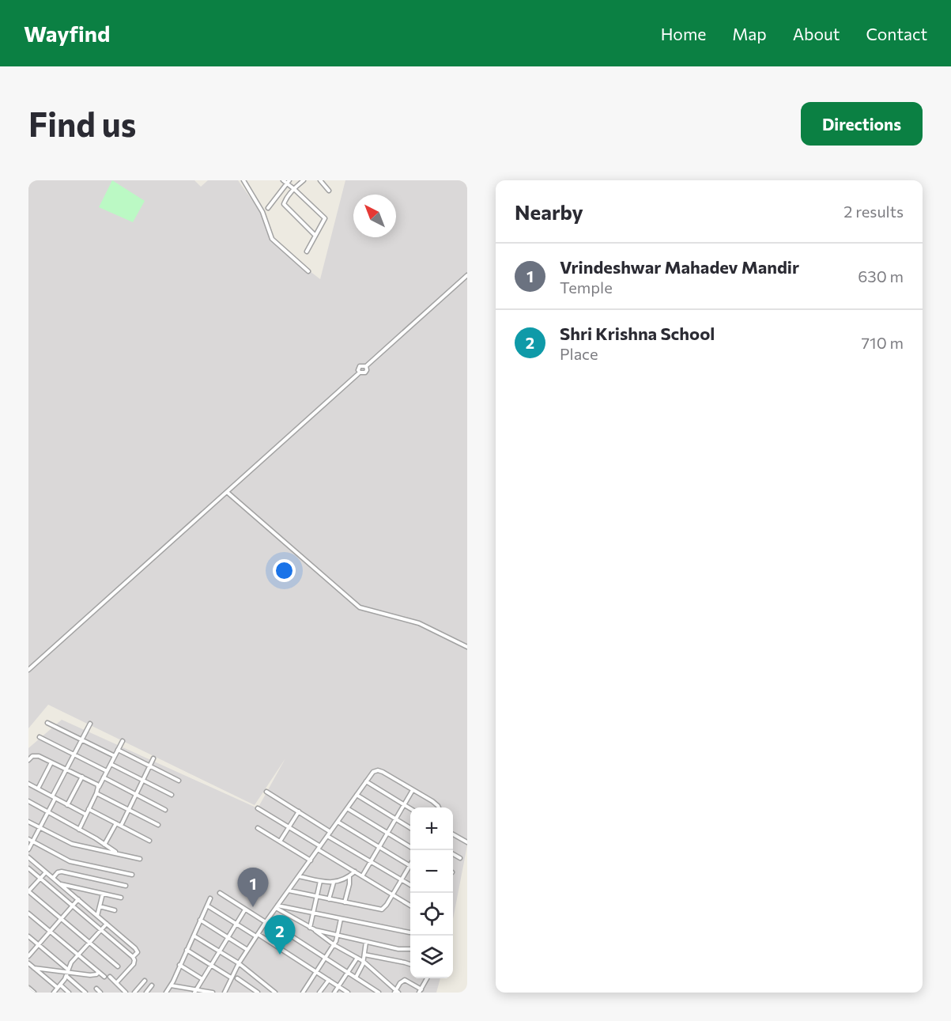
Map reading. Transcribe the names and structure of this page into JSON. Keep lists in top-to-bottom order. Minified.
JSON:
{"north":"top left","page":{"header":"Wayfind","nav":["Home","Map","About","Contact"],"buttons":"Directions","title":"Find us","heading":["Nearby","2 results"],"list":[{"mark":"1","name":"Vrindeshwar Mahadev Mandir","note":"Temple","value":"630 m"},{"mark":"2","name":"Shri Krishna School","note":"Place","value":"710 m"}],"map_buttons":["+","−"],"pins":["1","2"]}}
